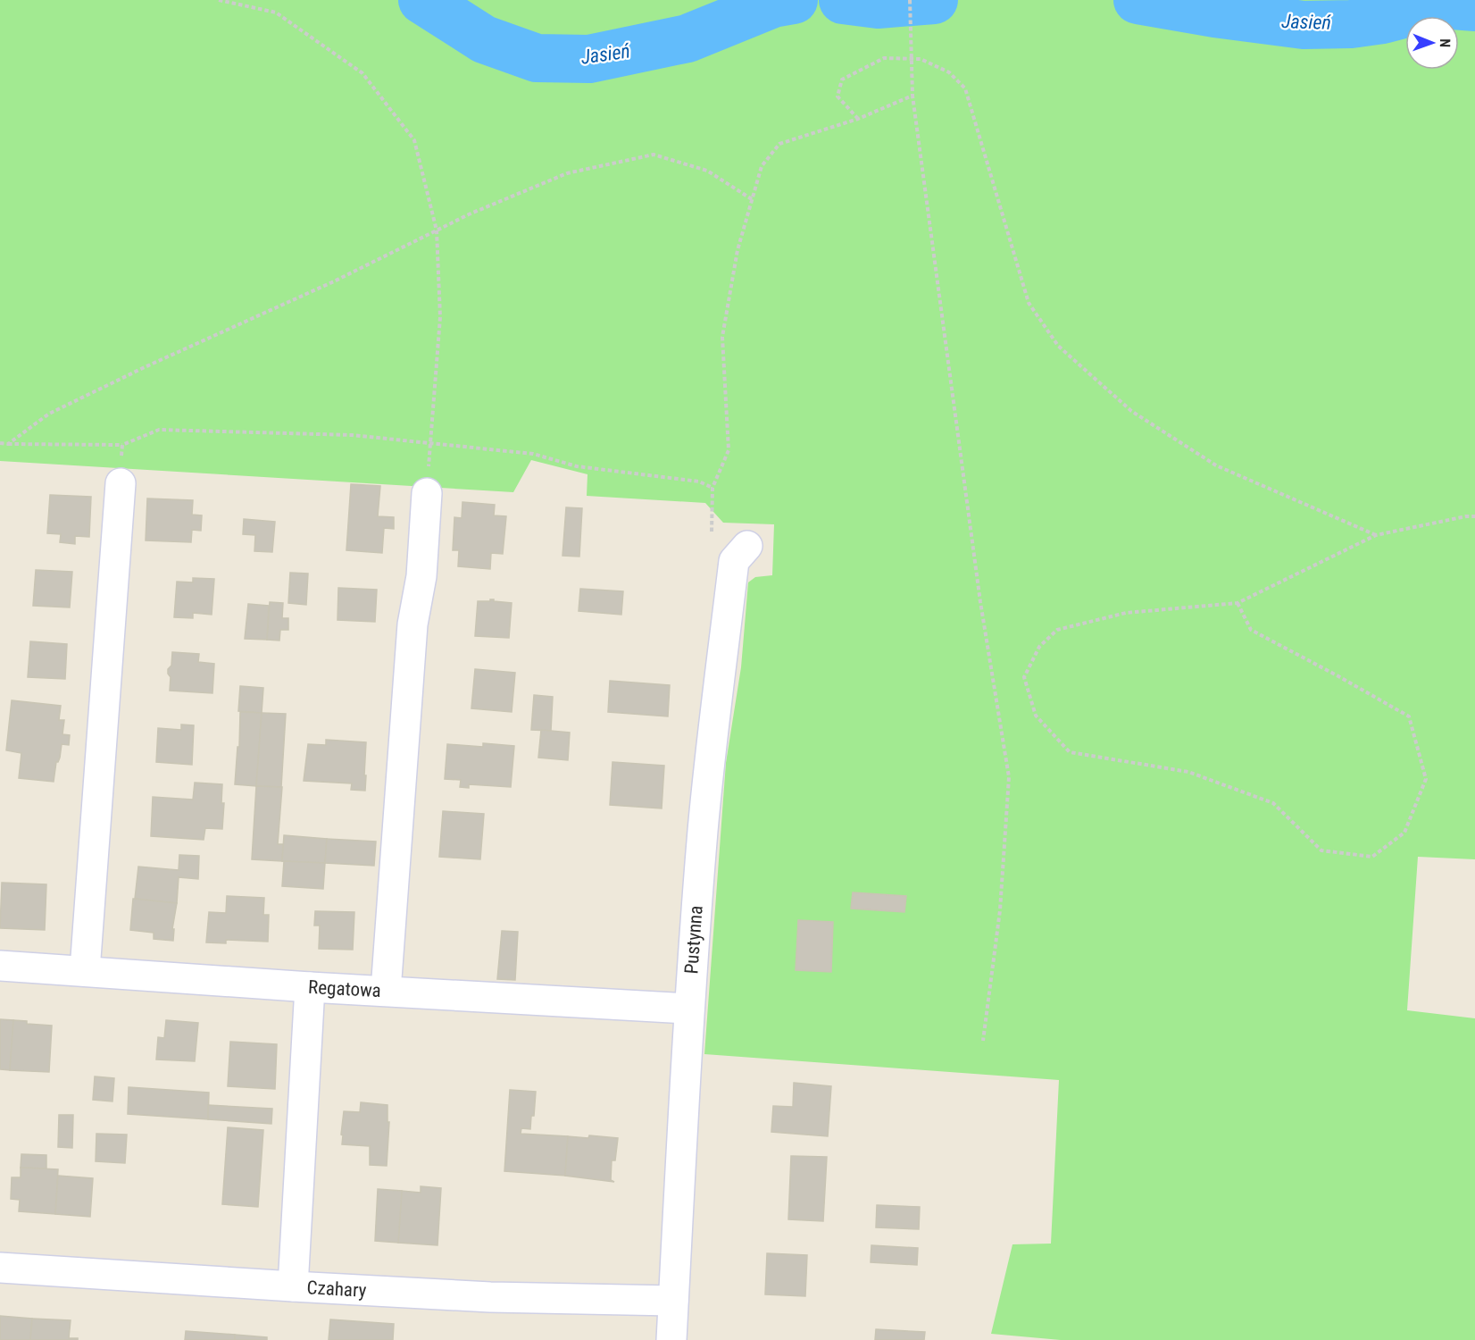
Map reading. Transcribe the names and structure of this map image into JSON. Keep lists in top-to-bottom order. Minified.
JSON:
{"streets":{"street":["Pustynna","Regatowa","Czahary"]},"crossings":[["Pustynna","Regatowa"],["Pustynna","Czahary"]],"water":["Jasień"],"north":"right"}
